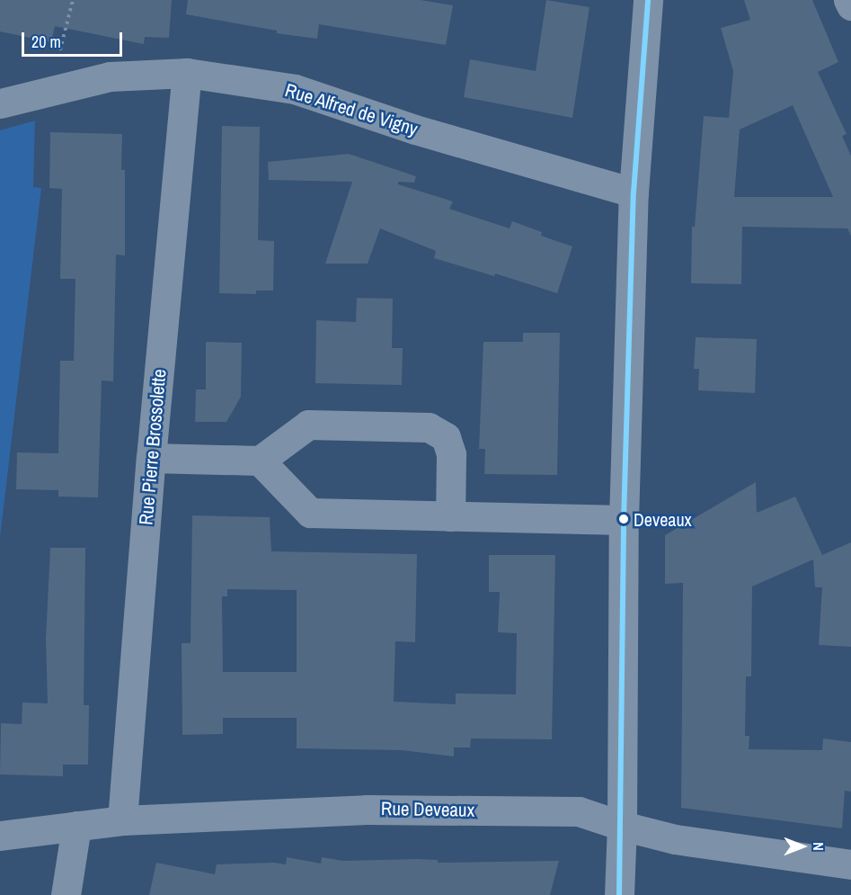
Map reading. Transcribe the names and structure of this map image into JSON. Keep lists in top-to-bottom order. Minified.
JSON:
{"streets":{"street":["Rue Alfred de Vigny","Rue Pierre Brossolette","Rue Deveaux"]},"crossings":[["Rue Alfred de Vigny","Rue Pierre Brossolette"],["Rue Pierre Brossolette","Rue Deveaux"]],"places":["Deveaux"],"scale_bar":"20 m","north":"right"}
